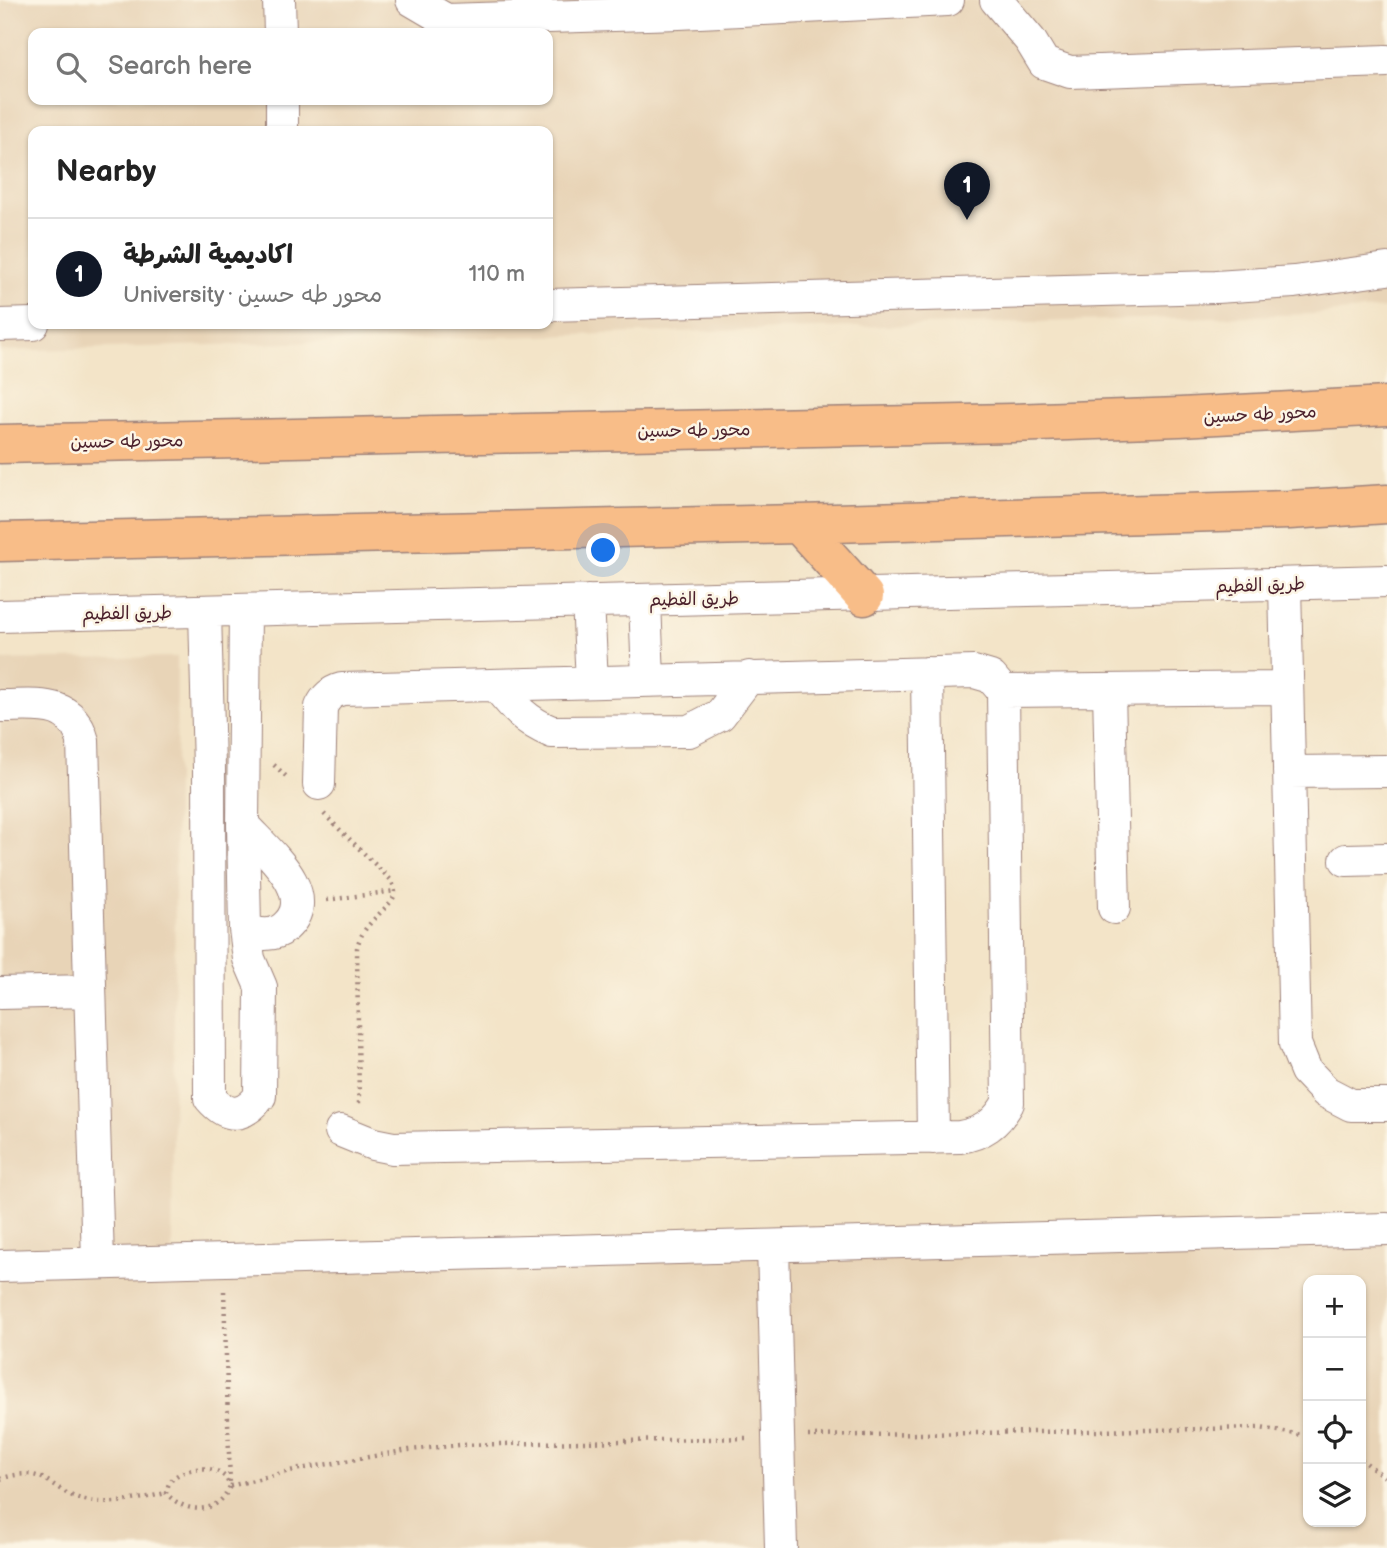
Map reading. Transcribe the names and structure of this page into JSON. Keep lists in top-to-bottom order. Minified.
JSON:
{"streets":{"main road":["محور طه حسين"],"street":["طريق الفطيم"]},"page":{"search":"Search here","heading":"Nearby","pins":"1","list":[{"mark":"1","name":"اكاديمية الشرطة","note":"University · محور طه حسين","value":"110 m"}],"map_buttons":["+","−"]}}
